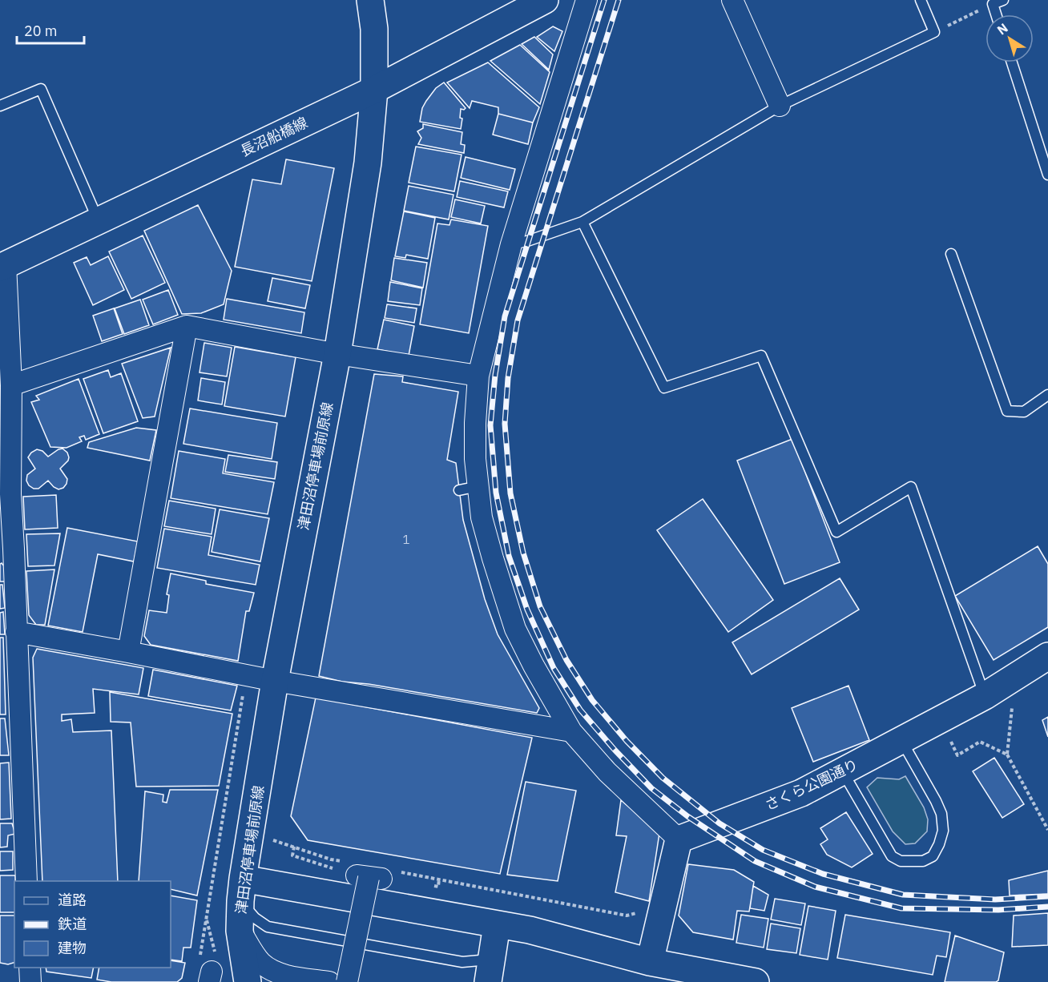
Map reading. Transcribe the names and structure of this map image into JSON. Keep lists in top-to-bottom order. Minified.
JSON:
{"streets":{"main road":["長沼船橋線","津田沼停車場前原線","さくら公園通り"]},"crossings":[["長沼船橋線","津田沼停車場前原線"]],"house_numbers":["1"],"legend":["道路","鉄道","建物"],"scale_bar":"20 m","north":"top left"}
